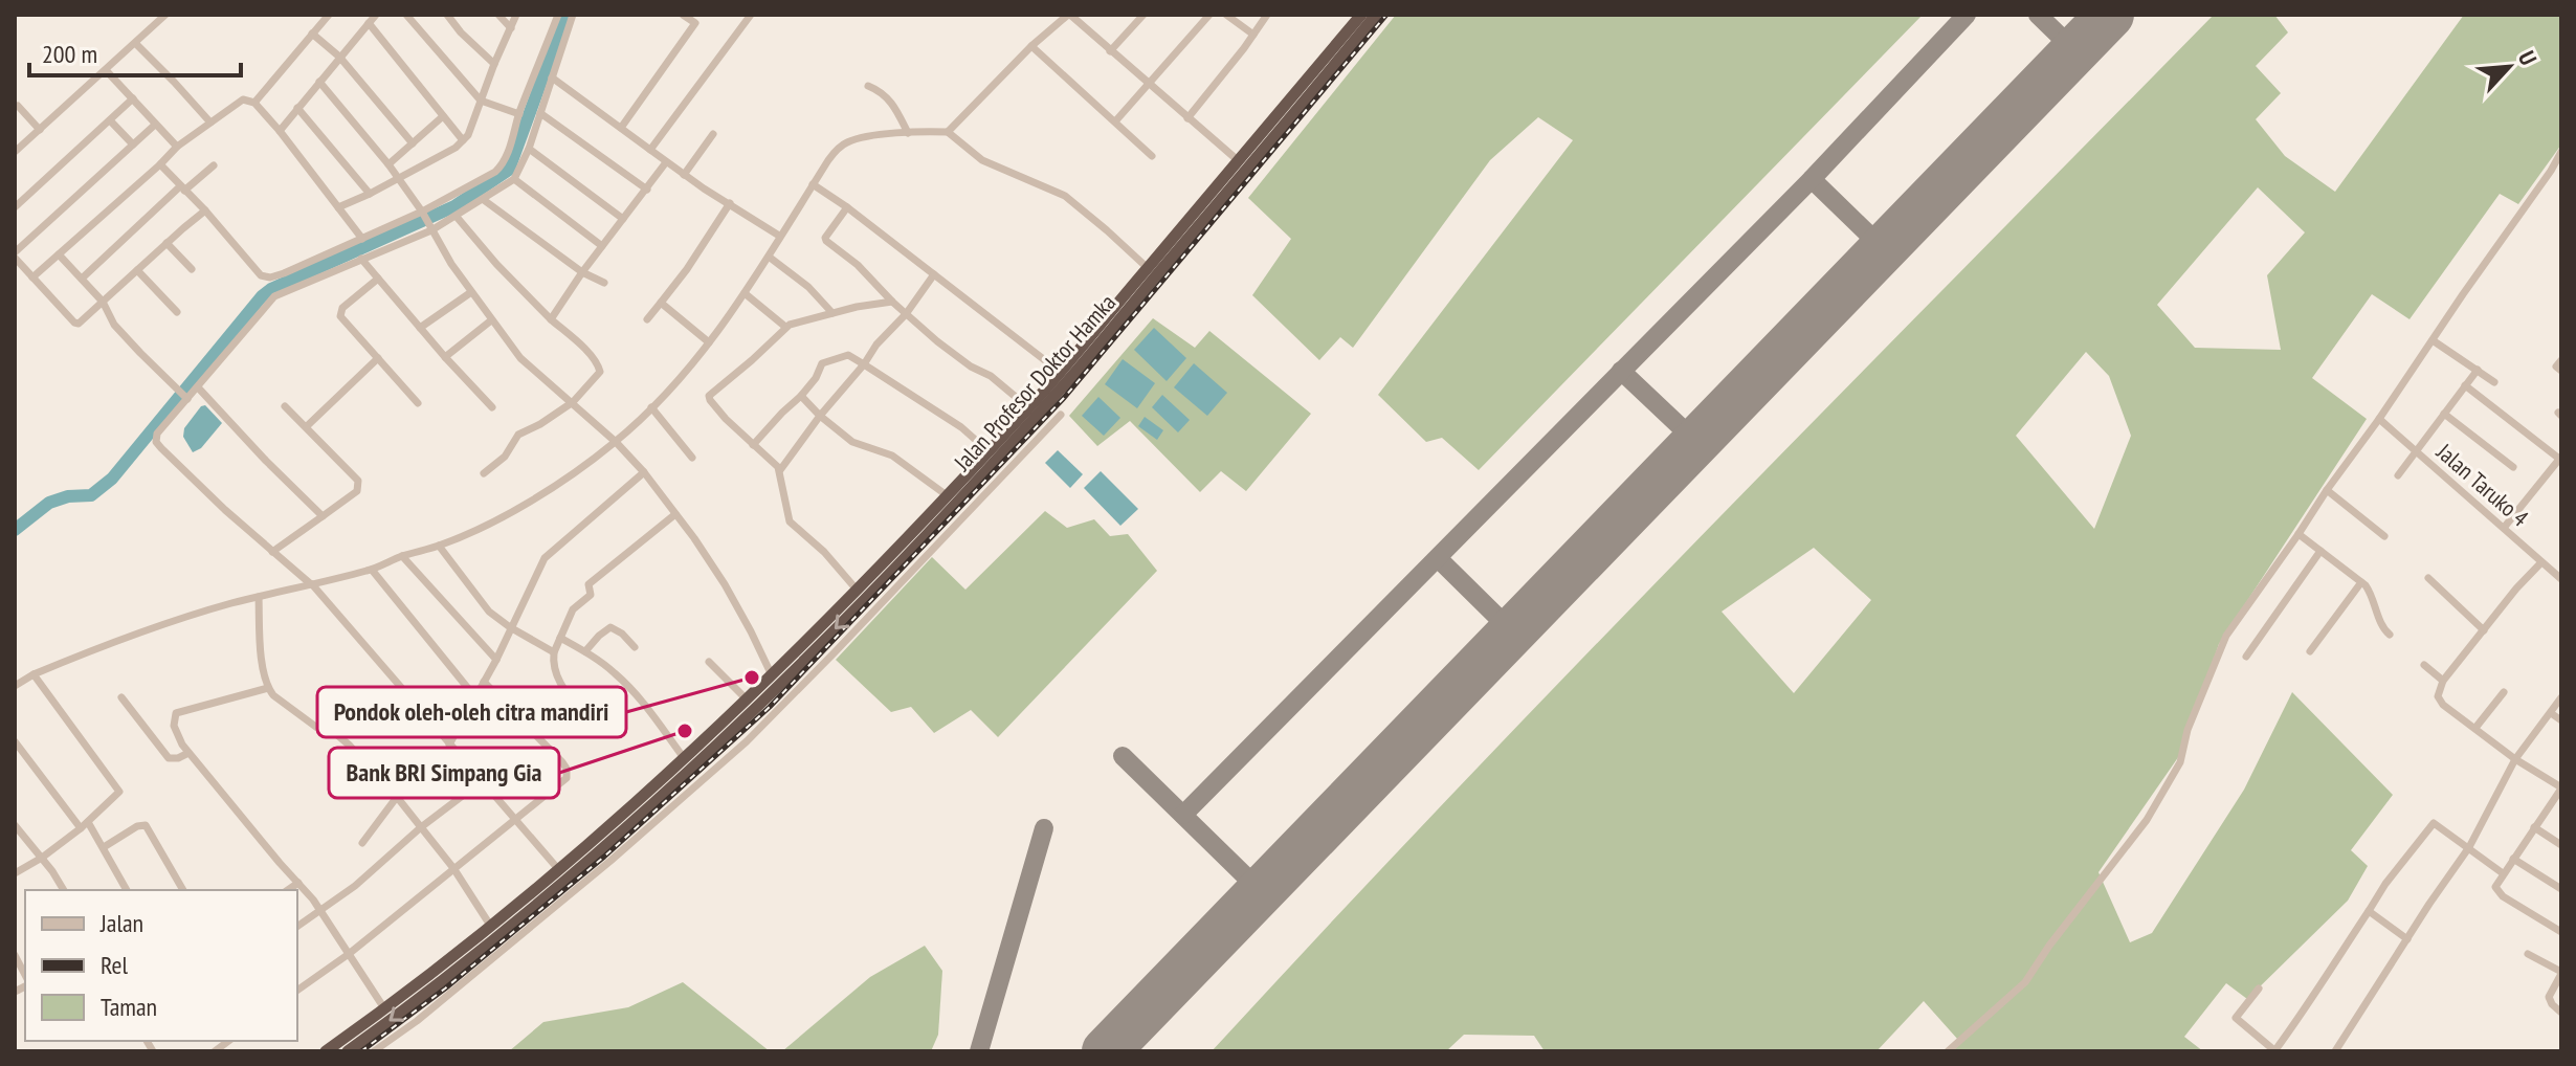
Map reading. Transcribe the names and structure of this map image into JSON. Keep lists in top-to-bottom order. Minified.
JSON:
{"streets":{"highway":["Jalan Profesor Doktor Hamka"],"street":["Jalan Taruko 4"]},"places":["Pondok oleh-oleh citra mandiri","Bank BRI Simpang Gia"],"legend":["Jalan","Rel","Taman"],"scale_bar":"200 m","north":"top right"}
